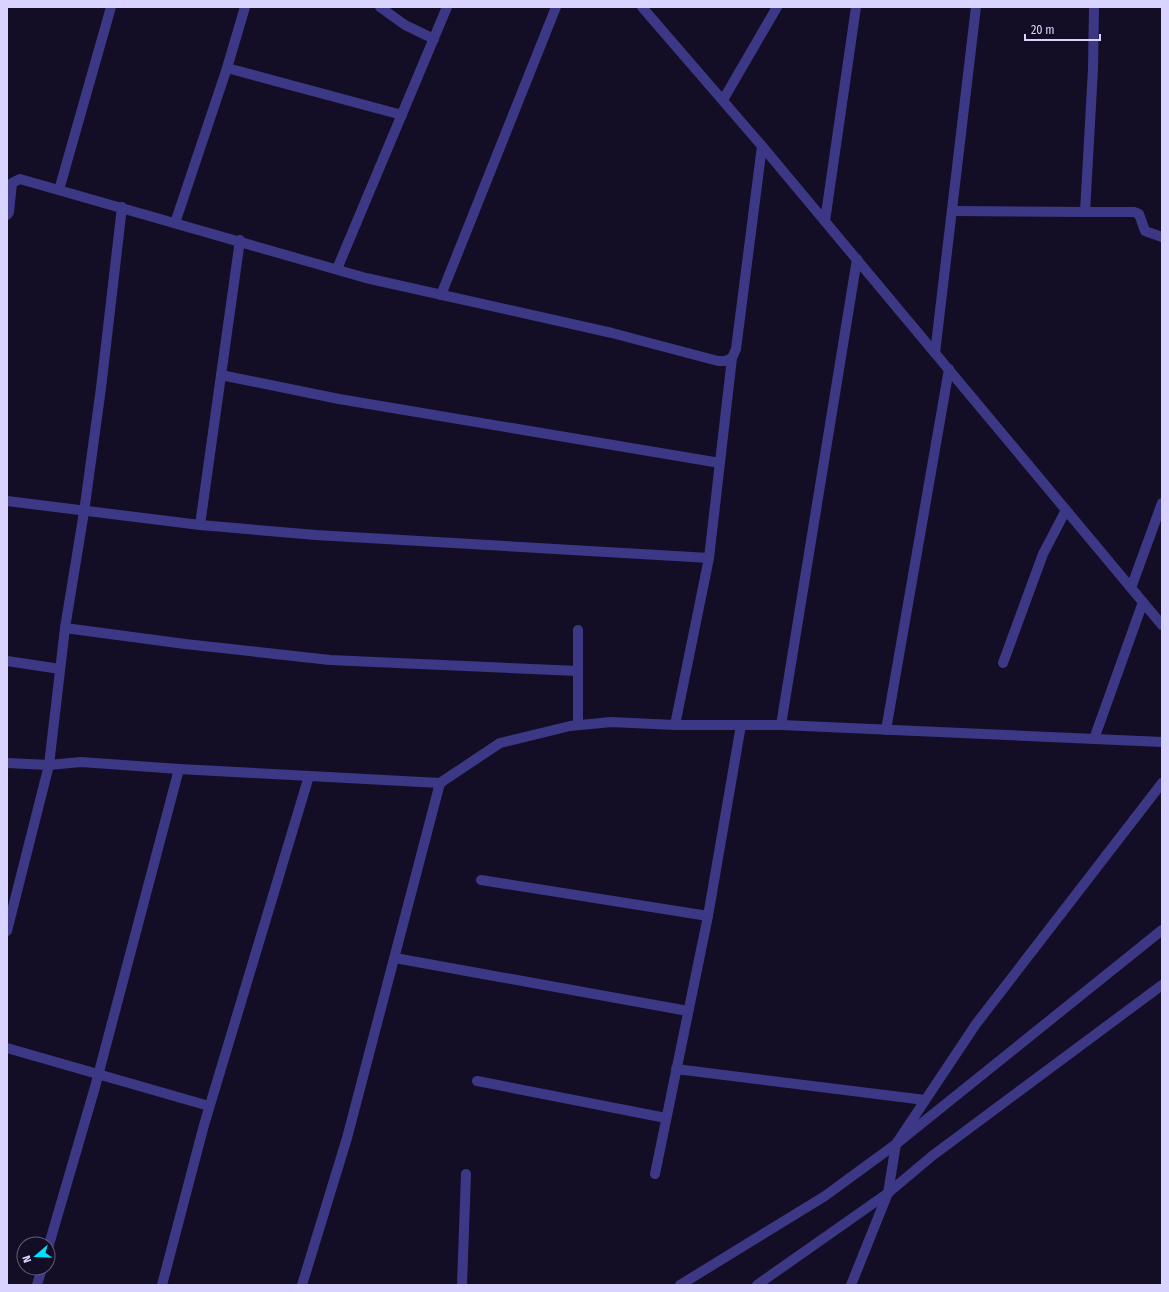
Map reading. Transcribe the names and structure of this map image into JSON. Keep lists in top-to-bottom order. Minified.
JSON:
{"scale_bar":"20 m","north":"left"}
